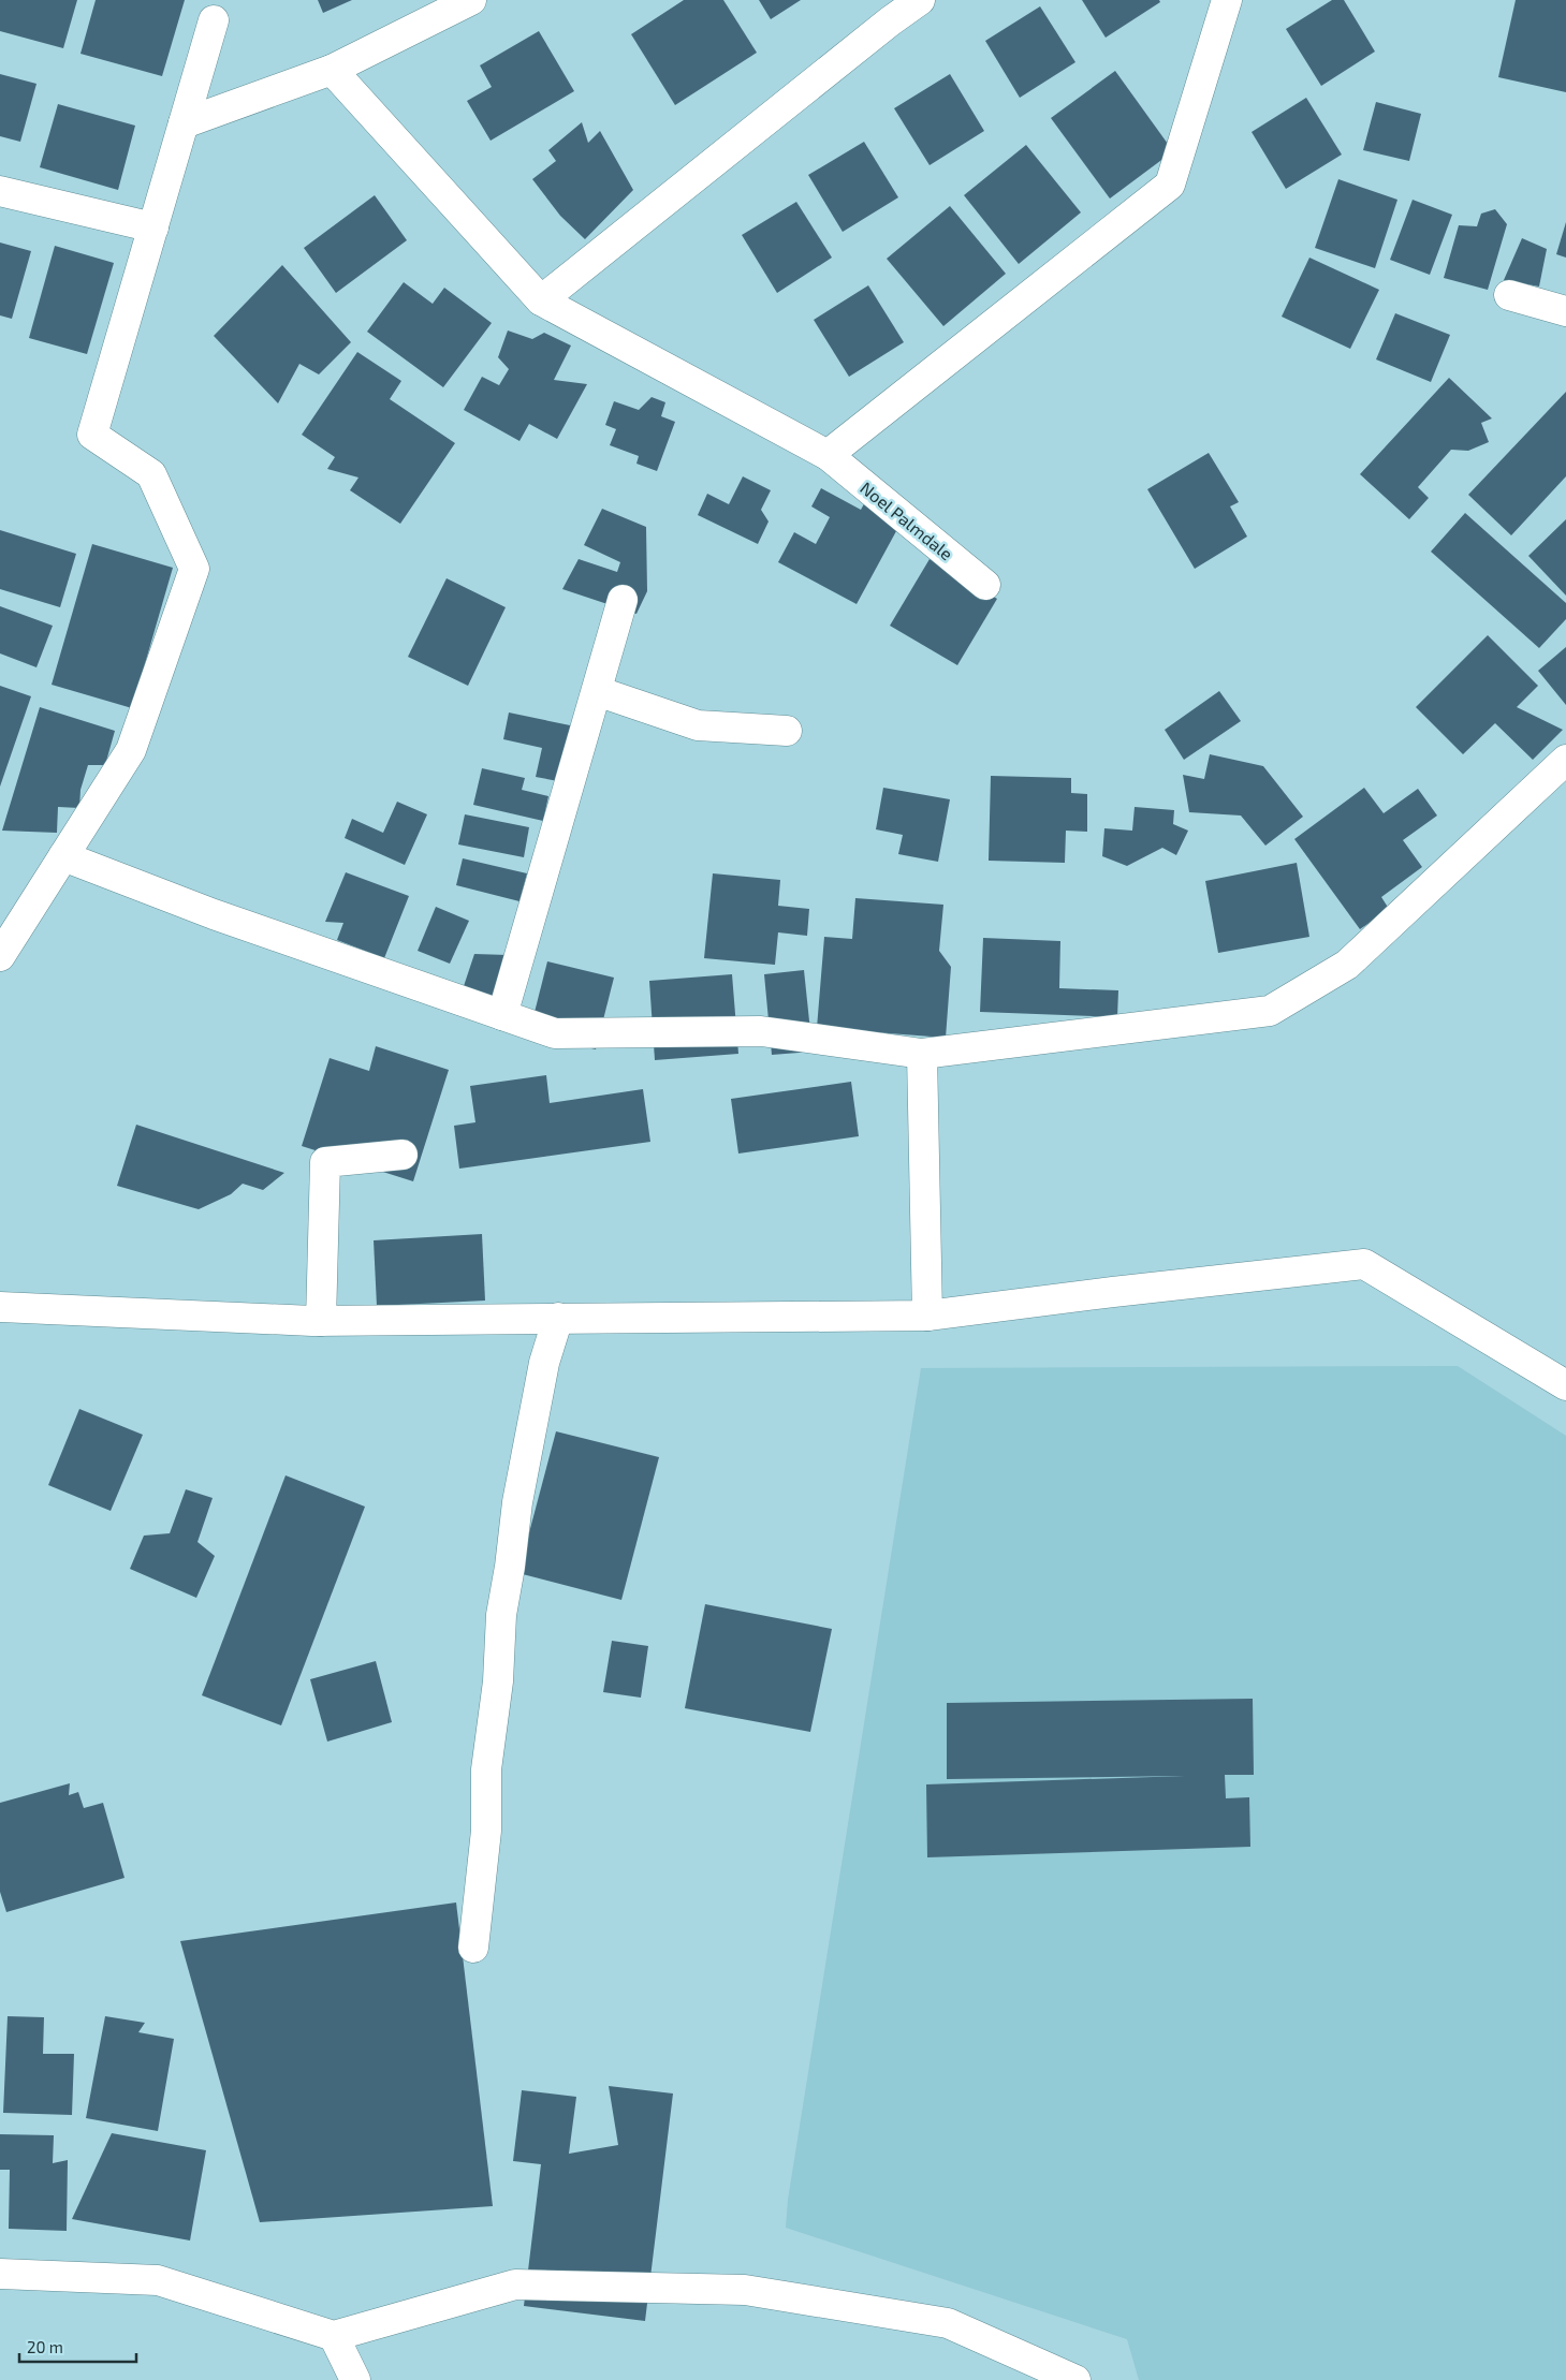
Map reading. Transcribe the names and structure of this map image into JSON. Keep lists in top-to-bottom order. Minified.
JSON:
{"streets":{"street":["Noel Palmdale"]},"scale_bar":"20 m"}
